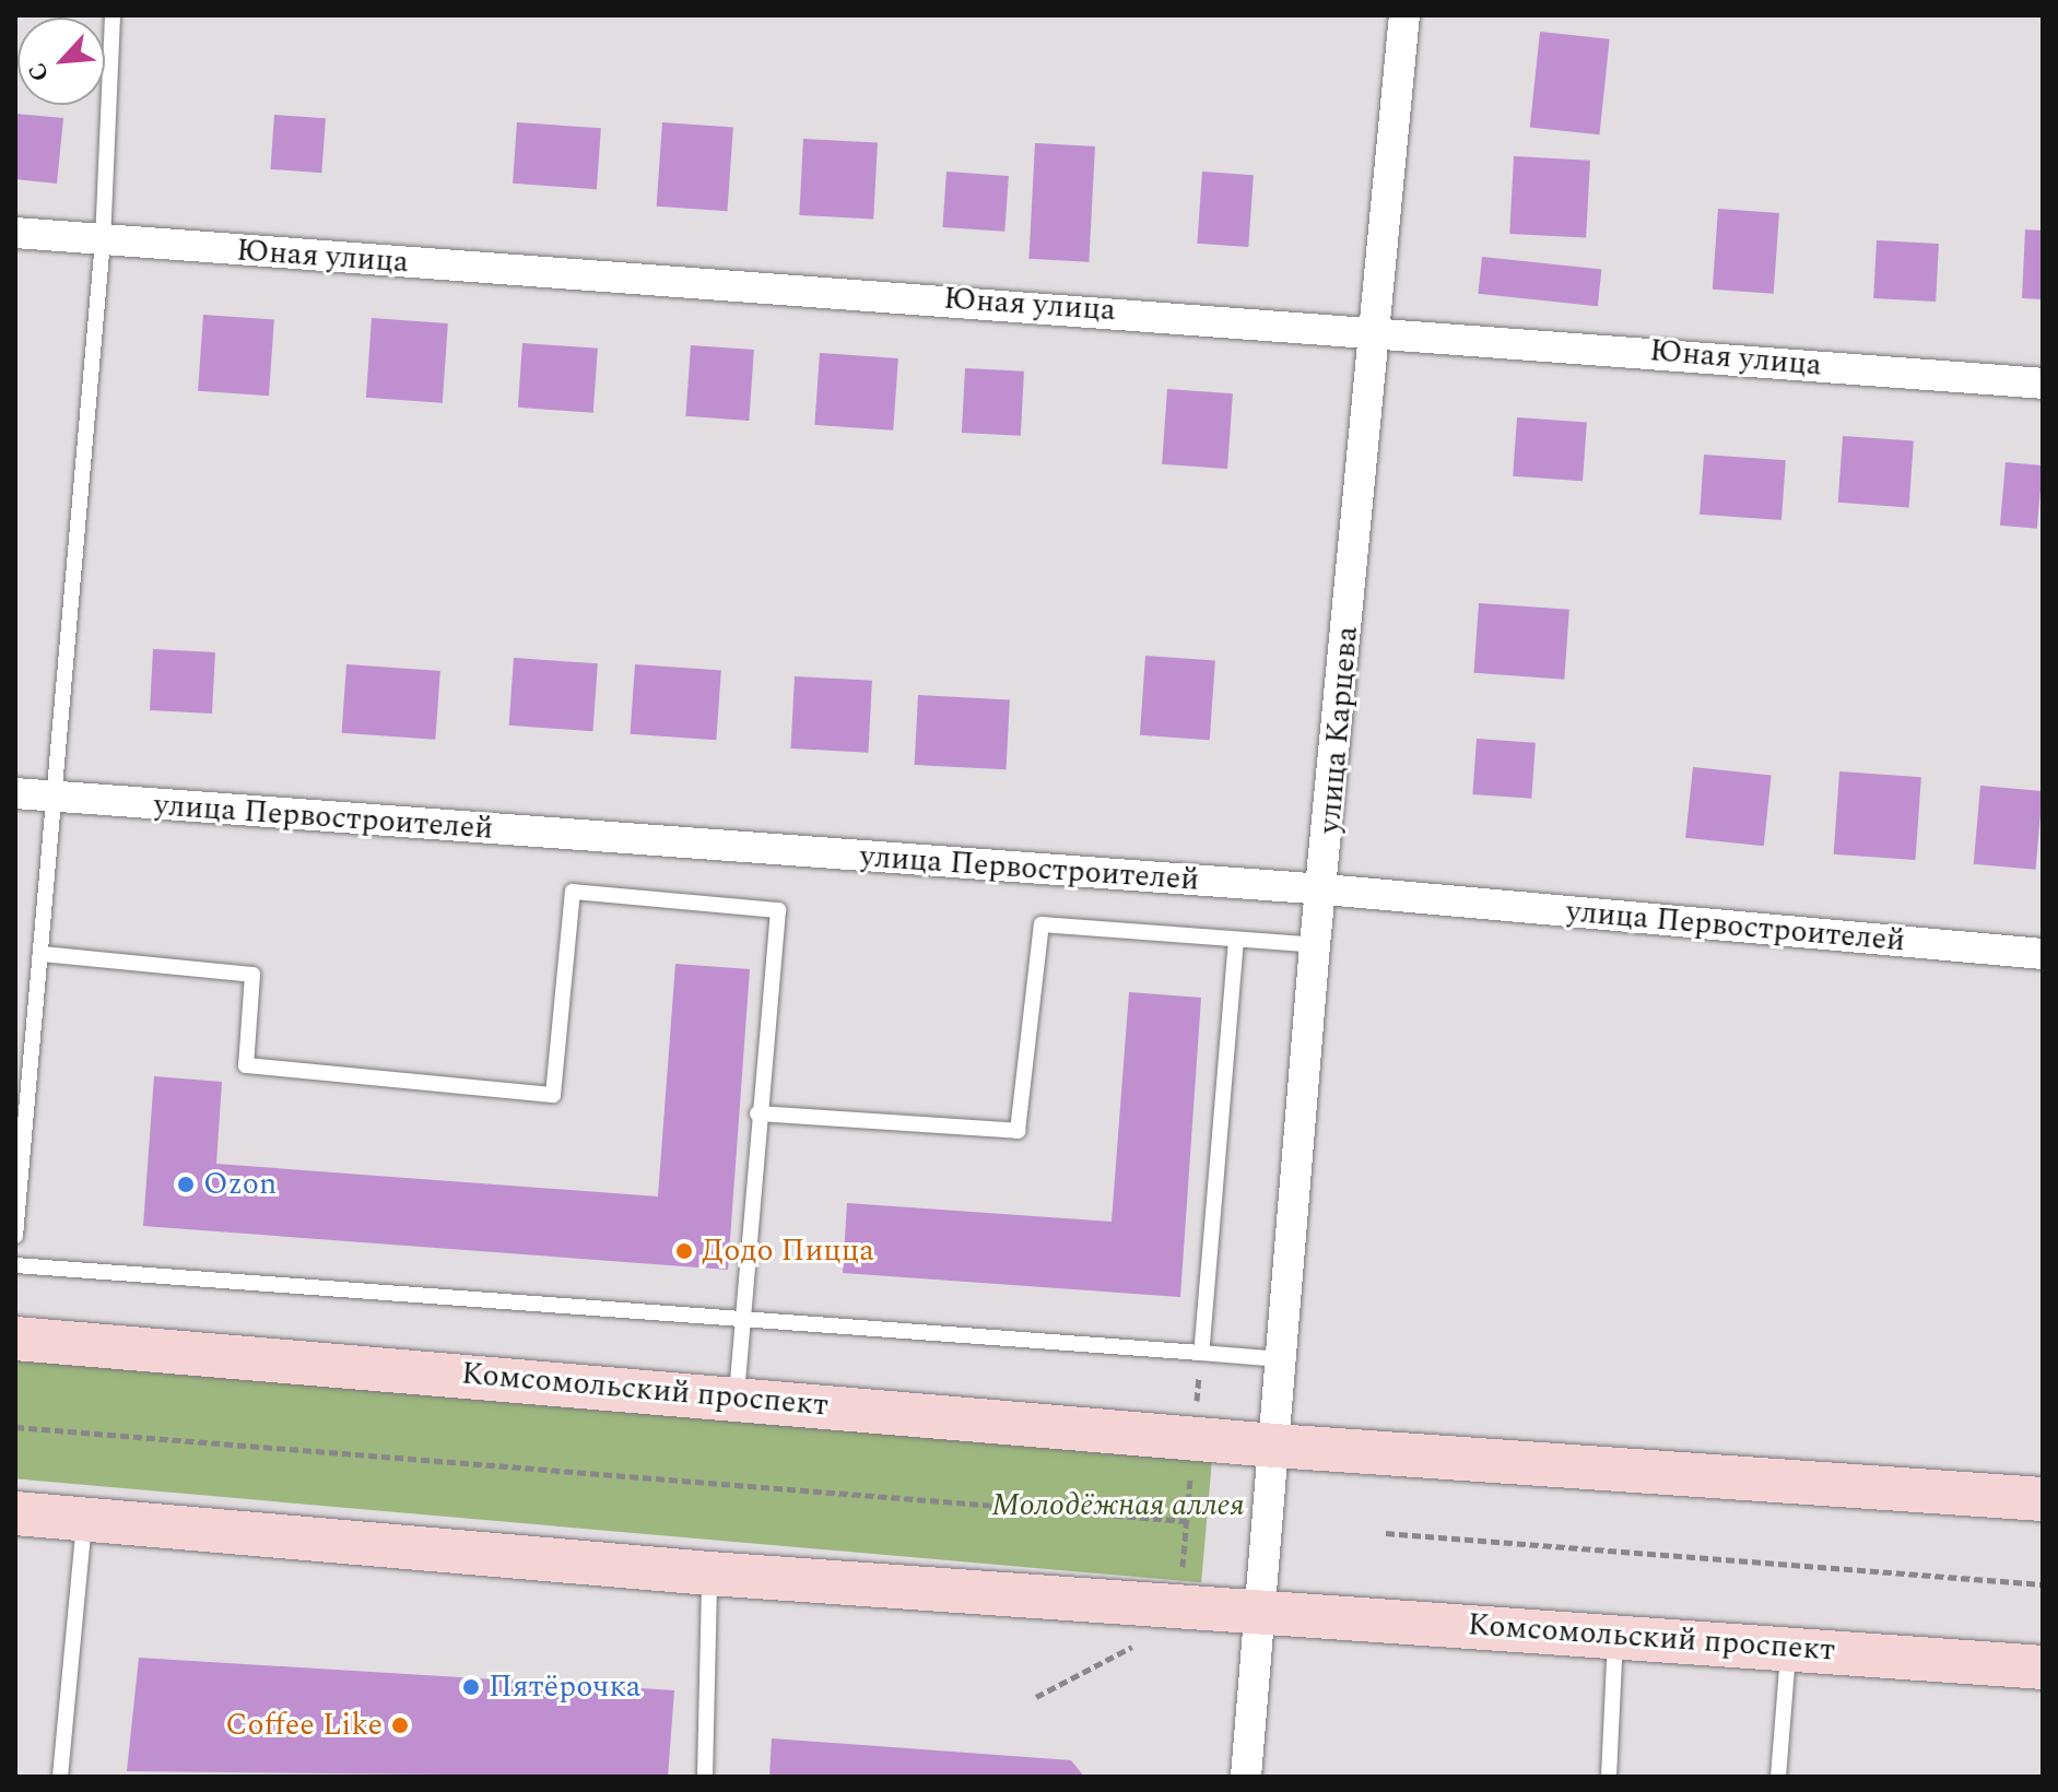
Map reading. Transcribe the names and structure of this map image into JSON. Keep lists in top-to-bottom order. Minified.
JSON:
{"streets":{"main road":["Комсомольский проспект"],"street":["Юная улица","улица Карцева","улица Первостроителей"]},"crossings":[["Юная улица","улица Карцева"],["улица Карцева","улица Первостроителей"],["улица Карцева","Комсомольский проспект"]],"parks":["Молодёжная аллея"],"places":["Ozon","Додо Пицца","Пятёрочка","Coffee Like"],"north":"bottom left"}
